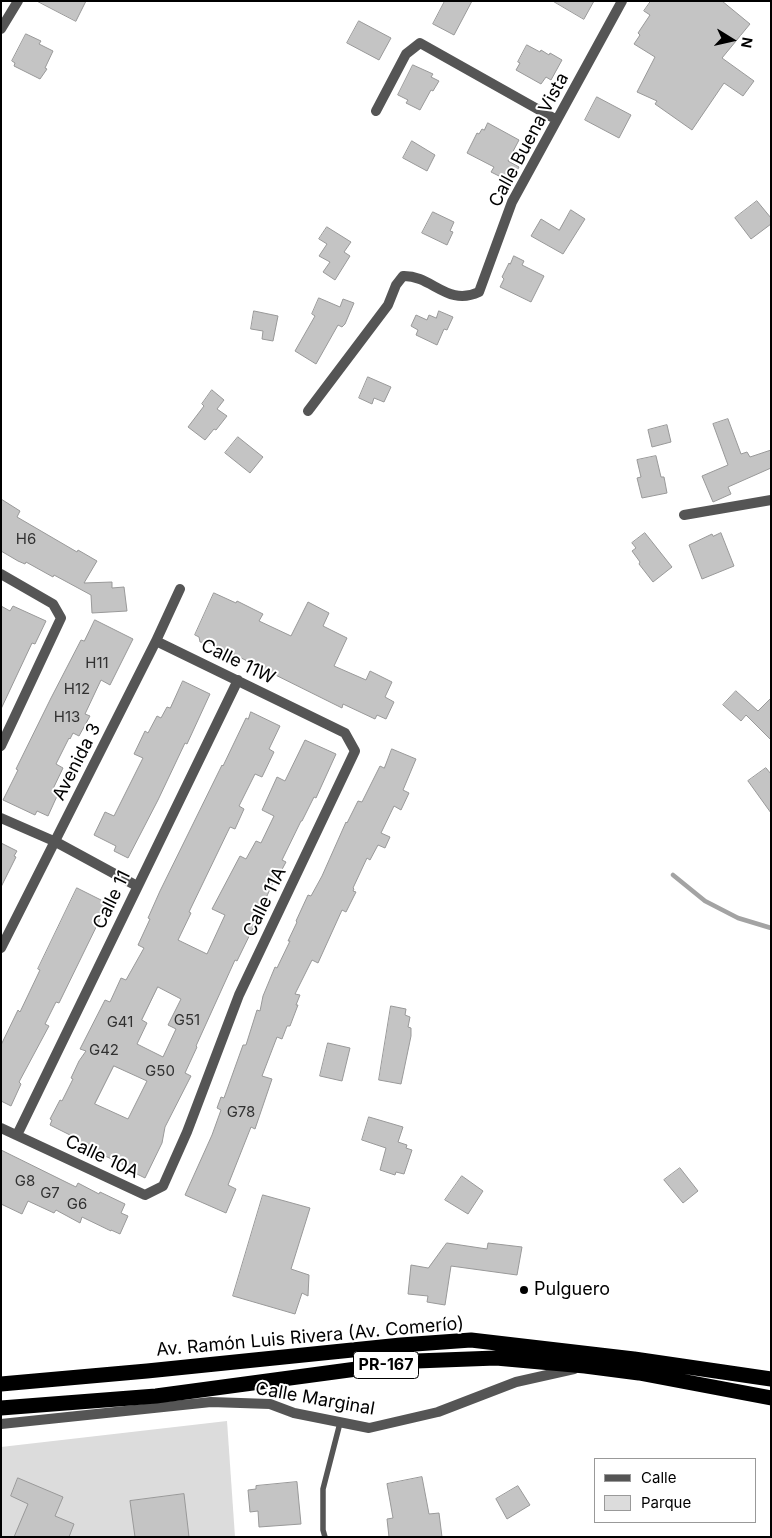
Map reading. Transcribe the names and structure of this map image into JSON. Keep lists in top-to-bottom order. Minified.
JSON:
{"streets":{"highway":["Av. Ramón Luis Rivera (Av. Comerío)","PR-167"],"street":["Calle Buena Vista","Calle 11W","Avenida 3","Calle 11","Calle 11A","Calle 10A","Calle Marginal"]},"crossings":[["Calle 11W","Avenida 3"],["Calle 11W","Calle 11"],["Calle 11W","Calle 11A"],["Calle 11","Calle 10A"],["Calle 11A","Calle 10A"],["Av. Ramón Luis Rivera (Av. Comerío)","Calle Marginal"]],"places":["Pulguero"],"house_numbers":["H6","H11","H12","H13","G51","G41","G42","G50","G78","G8","G7","G6"],"legend":["Calle","Parque"],"north":"right"}
